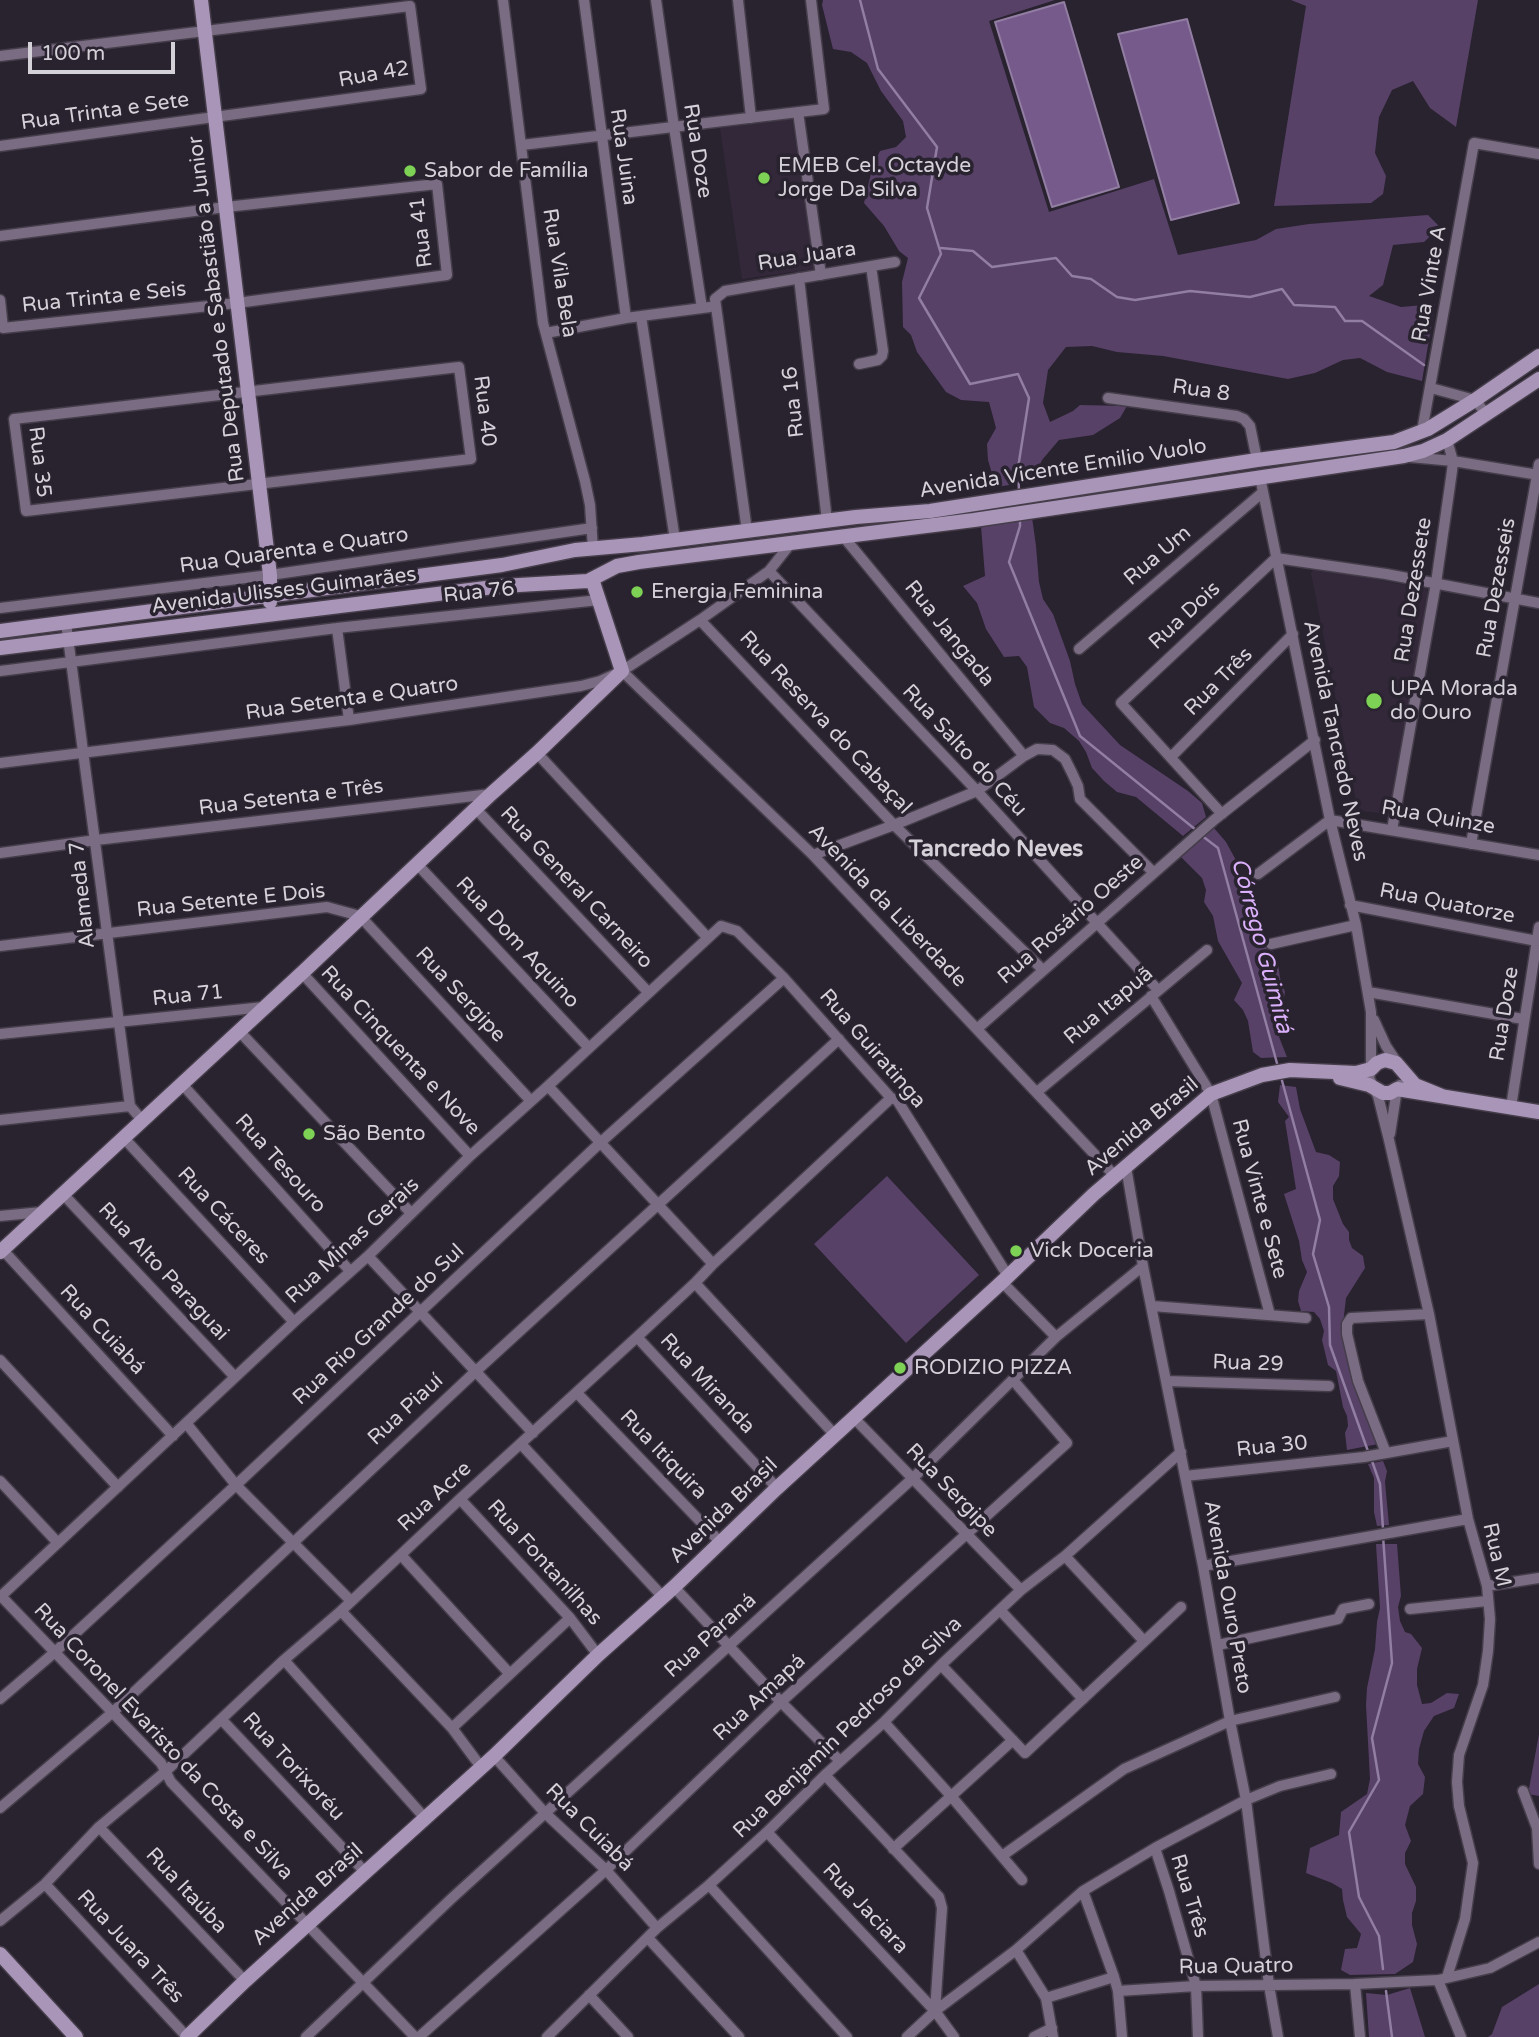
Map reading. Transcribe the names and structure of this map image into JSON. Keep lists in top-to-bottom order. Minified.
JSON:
{"streets":{"main road":["Rua Deputado e Sabastião a Junior","Avenida Vicente Emilio Vuolo","Avenida Ulisses Guimarães","Avenida Brasil"],"street":["Rua 42","Rua Trinta e Sete","Rua Doze","Rua Juina","Rua 41","Rua Juara","Rua Vila Bela","Rua Vinte A","Rua Trinta e Seis","Rua 8","Rua 16","Rua 40","Rua 35","Rua Quarenta e Quatro","Rua Um","Rua Dezesseis","Rua Dezessete","Rua 76","Rua Dois","Rua Jangada","Rua Três","Rua Setenta e Quatro","Rua Reserva do Cabaçal","Avenida Tancredo Neves","Rua Salto do Céu","Rua Setenta e Três","Rua Quinze","Rua General Carneiro","Alameda 7","Rua Setente E Dois","Rua Quatorze","Avenida da Liberdade","Rua Rosário Oeste","Rua Dom Aquino","Rua Sergipe","Rua 71","Rua Itapuã","Rua Guiratinga","Rua Cinquenta e Nove","Rua Tesouro","Rua Vinte e Sete","Rua Cáceres","Rua Minas Gerais","Rua Alto Paraguai","Rua Rio Grande do Sul","Rua Cuiabá","Rua 29","Rua Miranda","Rua Piauí","Rua 30","Rua Itiquira","Rua Acre","Rua M","Rua Fontanilhas","Avenida Ouro Preto","Rua Paraná","Rua Amapá","Rua Benjamin Pedroso da Silva","Rua Coronel Evaristo da Costa e Silva","Rua Torixoréu","Rua Itaúba","Rua Jaciara","Rua Juara Três","Rua Quatro"]},"crossings":[["Rua 42","Rua Trinta e Sete"],["Rua 42","Rua Deputado e Sabastião a Junior"],["Rua Trinta e Sete","Rua Deputado e Sabastião a Junior"],["Rua Doze","Rua Quatorze"],["Rua Doze","Avenida Brasil"],["Rua 41","Rua Trinta e Seis"],["Rua 41","Rua Deputado e Sabastião a Junior"],["Rua Juara","Rua 16"],["Rua Vila Bela","Avenida Vicente Emilio Vuolo"],["Rua Vila Bela","Rua Quarenta e Quatro"],["Rua Vila Bela","Avenida Ulisses Guimarães"],["Rua Vinte A","Avenida Vicente Emilio Vuolo"],["Rua Trinta e Seis","Rua Deputado e Sabastião a Junior"],["Rua Deputado e Sabastião a Junior","Rua 40"],["Rua Deputado e Sabastião a Junior","Rua 35"],["Rua Deputado e Sabastião a Junior","Rua Quarenta e Quatro"],["Rua Deputado e Sabastião a Junior","Avenida Ulisses Guimarães"],["Rua 8","Avenida Vicente Emilio Vuolo"],["Rua 16","Avenida Vicente Emilio Vuolo"],["Rua 40","Rua 35"],["Avenida Vicente Emilio Vuolo","Rua Dezessete"],["Avenida Vicente Emilio Vuolo","Avenida Ulisses Guimarães"],["Avenida Vicente Emilio Vuolo","Rua Jangada"],["Avenida Vicente Emilio Vuolo","Rua Setenta e Quatro"],["Avenida Vicente Emilio Vuolo","Avenida Tancredo Neves"],["Rua Um","Avenida Tancredo Neves"],["Rua Dezesseis","Rua Quinze"],["Rua Dezessete","Rua Quinze"],["Avenida Ulisses Guimarães","Alameda 7"],["Rua 76","Alameda 7"],["Rua Dois","Rua Três"],["Rua Dois","Avenida Tancredo Neves"],["Rua Três","Avenida Tancredo Neves"],["Rua Três","Rua Quatro"],["Rua Setenta e Quatro","Rua Reserva do Cabaçal"],["Rua Setenta e Quatro","Rua Salto do Céu"],["Rua Setenta e Quatro","Alameda 7"],["Rua Setenta e Quatro","Avenida da Liberdade"],["Rua Reserva do Cabaçal","Rua Rosário Oeste"],["Avenida Tancredo Neves","Rua Quinze"],["Avenida Tancredo Neves","Rua Quatorze"],["Rua Salto do Céu","Rua Rosário Oeste"],["Rua Salto do Céu","Rua Itapuã"],["Rua Salto do Céu","Avenida Brasil"],["Rua Salto do Céu","Rua Vinte e Sete"],["Rua Setenta e Três","Alameda 7"],["Rua General Carneiro","Rua Minas Gerais"],["Alameda 7","Rua Setente E Dois"],["Alameda 7","Rua 71"],["Rua Setente E Dois","Rua Sergipe"],["Avenida da Liberdade","Rua Rosário Oeste"],["Avenida da Liberdade","Rua Itapuã"],["Avenida da Liberdade","Avenida Brasil"],["Avenida da Liberdade","Avenida Ouro Preto"],["Rua Dom Aquino","Rua Minas Gerais"],["Rua Sergipe","Avenida Brasil"],["Rua Sergipe","Rua Minas Gerais"],["Rua Sergipe","Rua Paraná"],["Rua Sergipe","Rua Amapá"],["Rua Sergipe","Rua Benjamin Pedroso da Silva"],["Rua Guiratinga","Avenida Brasil"],["Rua Guiratinga","Rua Minas Gerais"],["Rua Guiratinga","Rua Rio Grande do Sul"],["Rua Guiratinga","Rua Piauí"],["Rua Guiratinga","Rua Acre"],["Rua Guiratinga","Rua Paraná"],["Rua Cinquenta e Nove","Rua Minas Gerais"],["Avenida Brasil","Rua Vinte e Sete"],["Avenida Brasil","Rua Cuiabá"],["Avenida Brasil","Rua Miranda"],["Avenida Brasil","Rua Itiquira"],["Avenida Brasil","Rua M"],["Avenida Brasil","Rua Fontanilhas"],["Avenida Brasil","Avenida Ouro Preto"],["Avenida Brasil","Rua Coronel Evaristo da Costa e Silva"],["Avenida Brasil","Rua Torixoréu"],["Avenida Brasil","Rua Itaúba"],["Avenida Brasil","Rua Juara Três"],["Rua Tesouro","Rua Minas Gerais"],["Rua Cáceres","Rua Minas Gerais"],["Rua Minas Gerais","Rua Alto Paraguai"],["Rua Minas Gerais","Rua Cuiabá"],["Rua Minas Gerais","Rua Coronel Evaristo da Costa e Silva"],["Rua Rio Grande do Sul","Rua Coronel Evaristo da Costa e Silva"],["Rua Cuiabá","Rua Paraná"],["Rua Cuiabá","Rua Amapá"],["Rua Cuiabá","Rua Benjamin Pedroso da Silva"],["Rua 29","Avenida Ouro Preto"],["Rua Miranda","Rua Acre"],["Rua Piauí","Rua Coronel Evaristo da Costa e Silva"],["Rua 30","Rua M"],["Rua 30","Avenida Ouro Preto"],["Rua Itiquira","Rua Acre"],["Rua Acre","Rua Fontanilhas"],["Rua Acre","Rua Coronel Evaristo da Costa e Silva"],["Rua Acre","Rua Torixoréu"],["Rua Acre","Rua Itaúba"],["Rua Acre","Rua Juara Três"],["Rua M","Rua Quatro"],["Avenida Ouro Preto","Rua Paraná"],["Avenida Ouro Preto","Rua Benjamin Pedroso da Silva"],["Avenida Ouro Preto","Rua Quatro"],["Rua Paraná","Rua Amapá"],["Rua Paraná","Rua Coronel Evaristo da Costa e Silva"],["Rua Amapá","Rua Coronel Evaristo da Costa e Silva"],["Rua Benjamin Pedroso da Silva","Rua Jaciara"]],"districts":["Tancredo Neves"],"water":["Córrego Guimitá"],"places":["Sabor de Família","EMEB Cel. Octayde Jorge Da Silva","Energia Feminina","UPA Morada do Ouro","São Bento","Vick Doceria","RODIZIO PIZZA"],"scale_bar":"100 m"}
